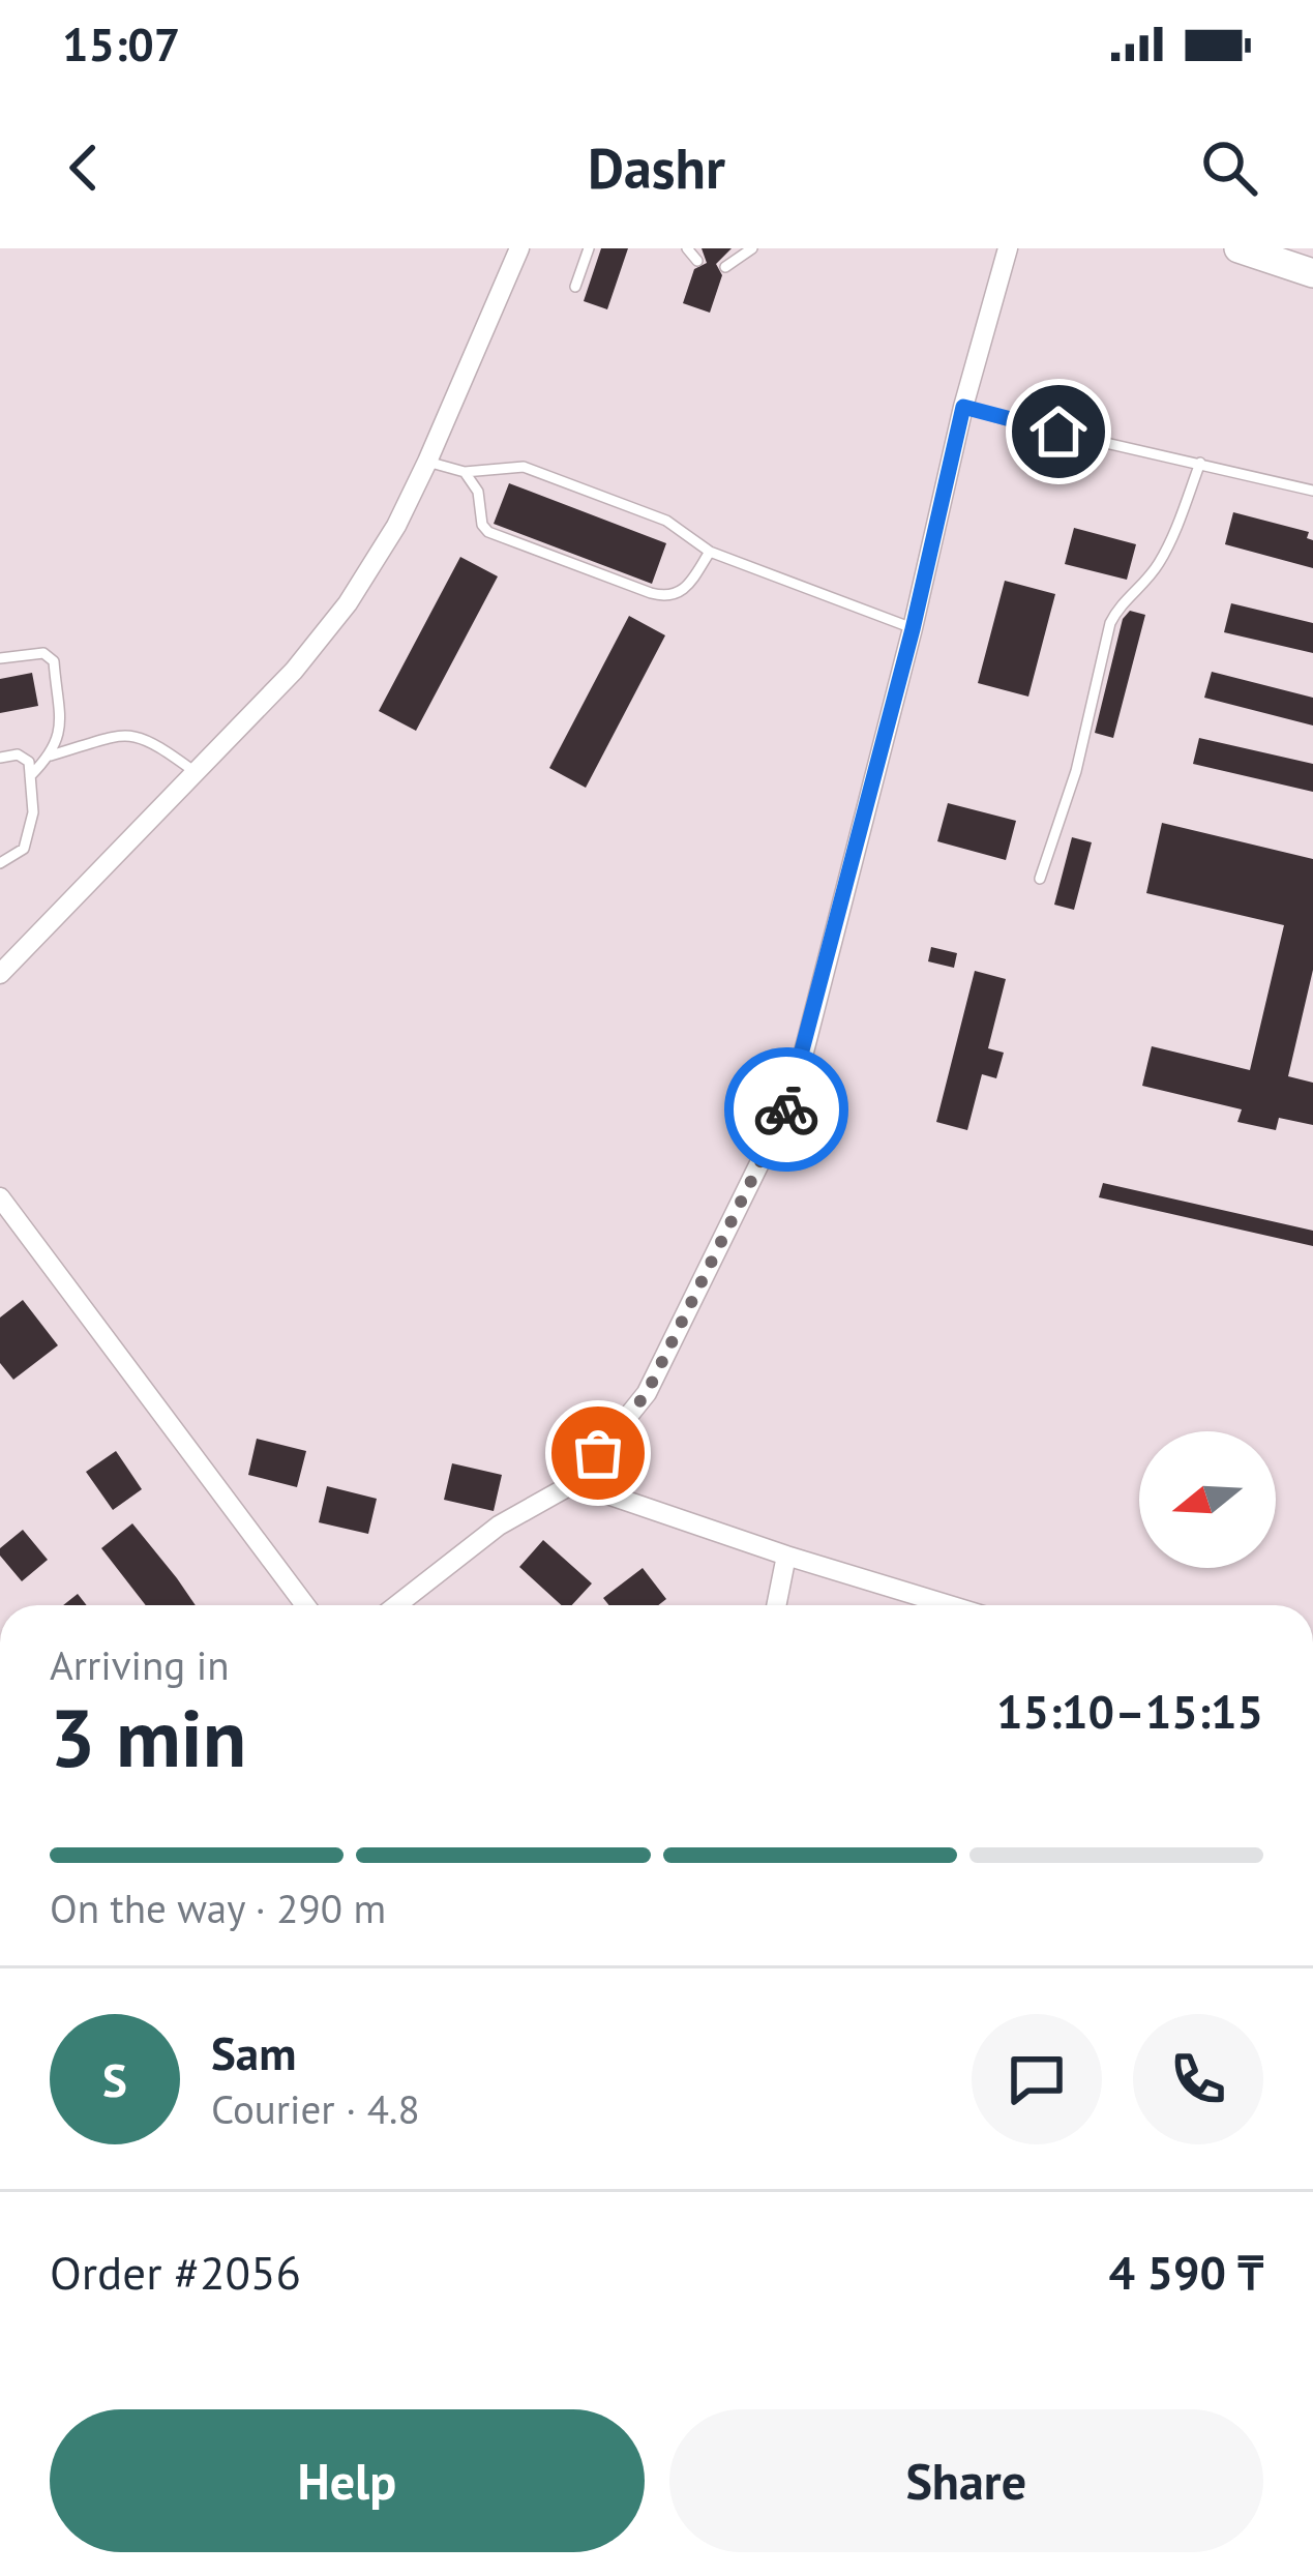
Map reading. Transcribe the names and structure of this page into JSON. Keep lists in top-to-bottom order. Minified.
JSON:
{"north":"left","page":{"status":"15:07","header":"Dashr","heading":["3 min","Arriving in","15:10–15:15"],"panel":["Sam","Courier · 4.8","Order #2056","4 590 ₸"],"bar":"On the way · 290 m","round":"S","buttons":["Help","Share"]}}
